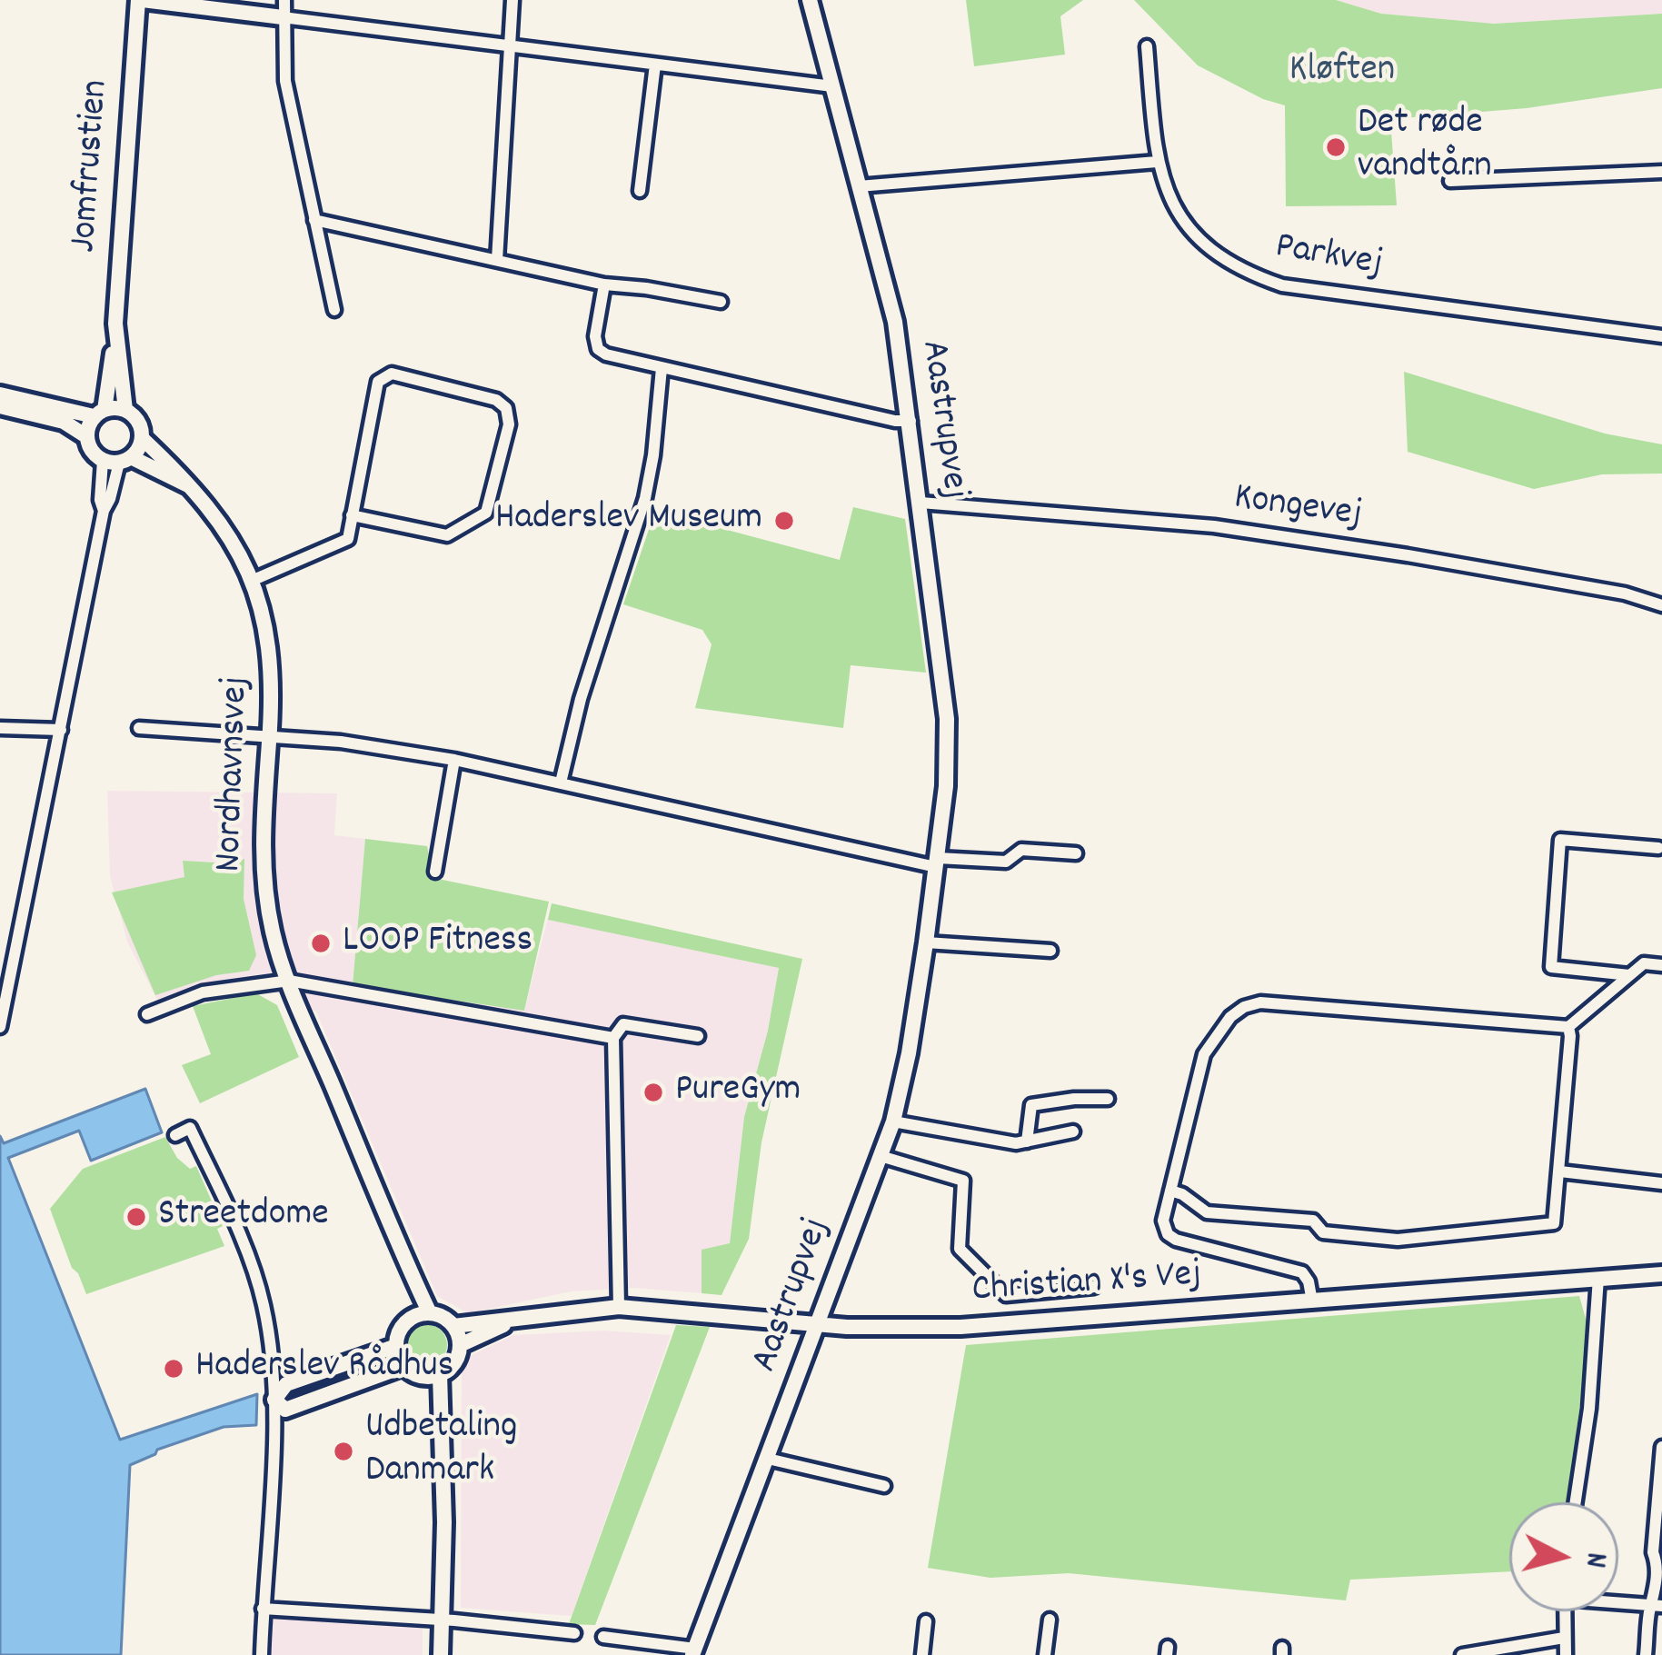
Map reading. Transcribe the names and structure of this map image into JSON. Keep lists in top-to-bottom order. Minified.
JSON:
{"streets":{"street":["Jomfrustien","Parkvej","Aastrupvej","Kongevej","Nordhavnsvej","Christian X's Vej"]},"crossings":[["Jomfrustien","Nordhavnsvej"],["Aastrupvej","Kongevej"],["Aastrupvej","Christian X's Vej"],["Nordhavnsvej","Christian X's Vej"]],"parks":["Kløften"],"places":["Det røde vandtårn","Haderslev Museum","LOOP Fitness","PureGym","Streetdome","Haderslev Rådhus","Udbetaling Danmark"],"north":"right"}
